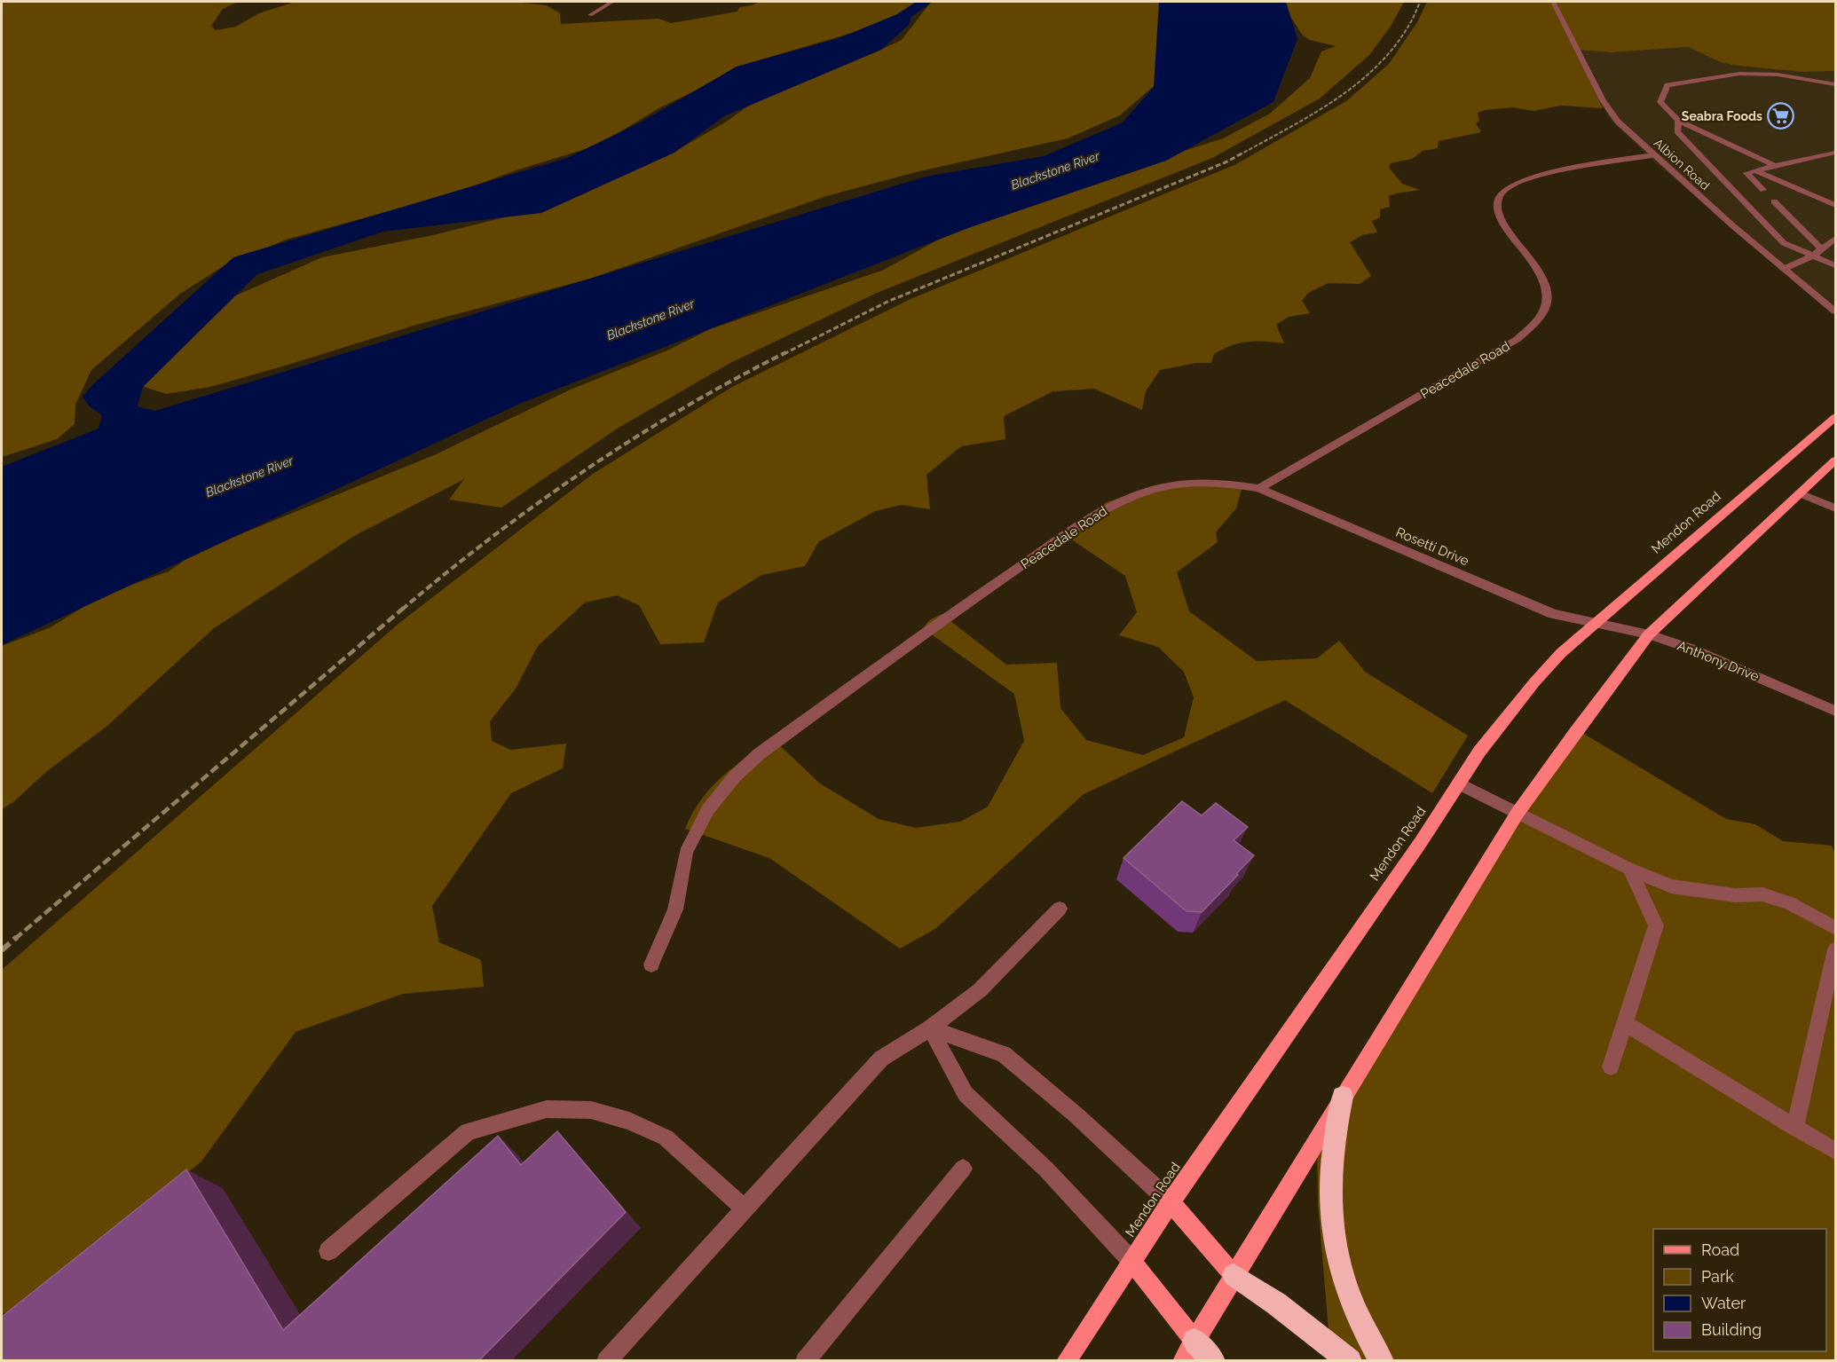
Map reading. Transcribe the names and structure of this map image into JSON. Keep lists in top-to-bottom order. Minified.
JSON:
{"streets":{"main road":["Mendon Road"],"street":["Albion Road","Peacedale Road","Rosetti Drive","Anthony Drive"]},"crossings":[["Albion Road","Peacedale Road"],["Peacedale Road","Rosetti Drive"],["Mendon Road","Rosetti Drive"],["Mendon Road","Anthony Drive"],["Rosetti Drive","Anthony Drive"]],"water":["Blackstone River"],"places":{"supermarket":["Seabra Foods"]},"legend":["Road","Park","Water","Building"]}
